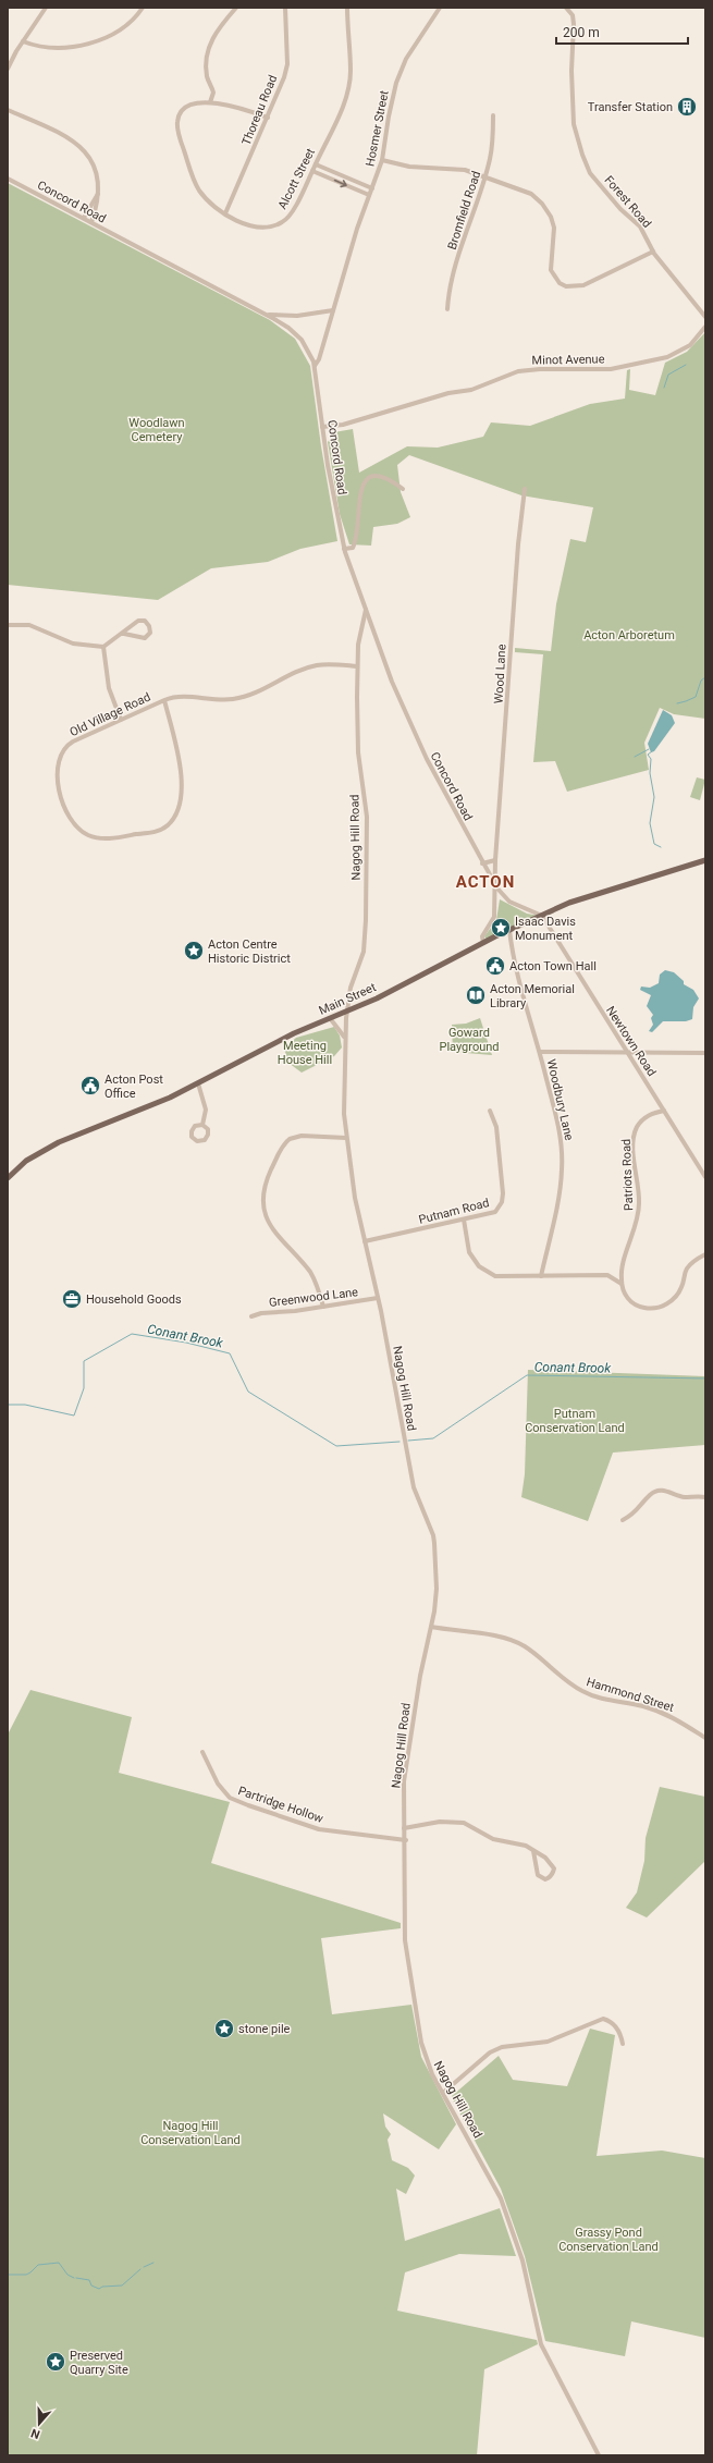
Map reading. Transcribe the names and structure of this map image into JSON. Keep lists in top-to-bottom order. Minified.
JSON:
{"streets":{"main road":["Main Street"],"street":["Thoreau Road","Hosmer Street","Alcott Street","Concord Road","Forest Road","Bromfield Road","Minot Avenue","Wood Lane","Old Village Road","Nagog Hill Road","Newtown Road","Woodbury Lane","Patriots Road","Putnam Road","Greenwood Lane","Hammond Street","Partridge Hollow"]},"crossings":[["Thoreau Road","Alcott Street"],["Hosmer Street","Concord Road"],["Concord Road","Minot Avenue"],["Concord Road","Wood Lane"],["Concord Road","Nagog Hill Road"],["Concord Road","Main Street"],["Concord Road","Newtown Road"],["Old Village Road","Nagog Hill Road"],["Nagog Hill Road","Main Street"],["Nagog Hill Road","Putnam Road"],["Nagog Hill Road","Greenwood Lane"],["Nagog Hill Road","Hammond Street"],["Nagog Hill Road","Partridge Hollow"],["Main Street","Newtown Road"],["Main Street","Woodbury Lane"],["Newtown Road","Patriots Road"]],"districts":["ACTON"],"water":["Conant Brook"],"parks":["Woodlawn Cemetery","Acton Arboretum","Goward Playground","Meeting House Hill","Putnam Conservation Land","Nagog Hill Conservation Land","Grassy Pond Conservation Land"],"places":{"building":["Transfer Station"],"place":["Isaac Davis Monument","Acton Centre Historic District","stone pile","Preserved Quarry Site"],"public building":["Acton Town Hall","Acton Post Office"],"library":["Acton Memorial Library"],"office":["Household Goods"]},"scale_bar":"200 m","north":"bottom"}
